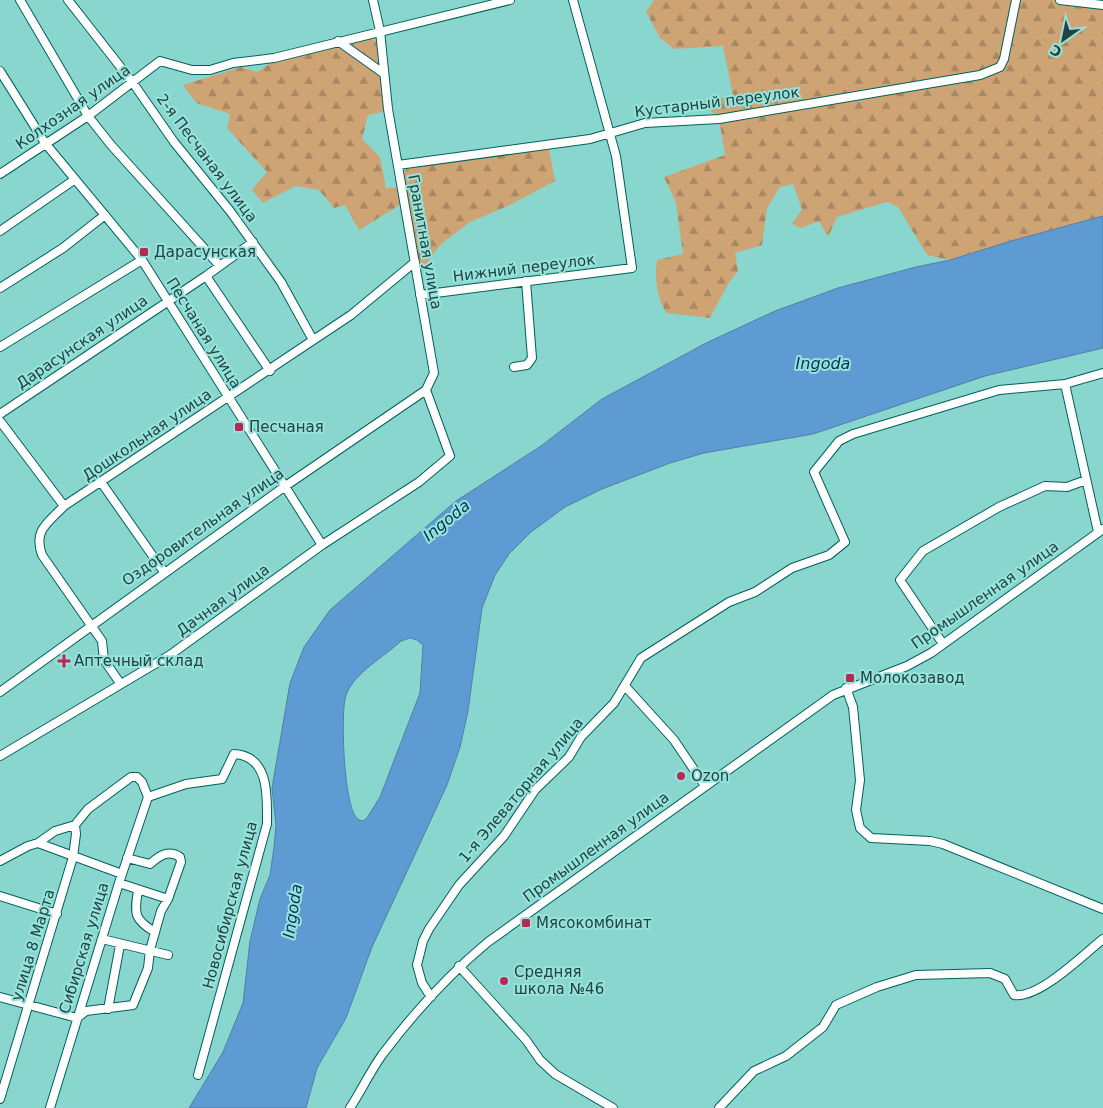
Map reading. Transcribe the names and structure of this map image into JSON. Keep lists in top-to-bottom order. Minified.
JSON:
{"streets":{"street":["Кустарный переулок","Колхозная улица","2-я Песчаная улица","Гранитная улица","Нижний переулок","Песчаная улица","Дарасунская улица","Дошкольная улица","Оздоровительная улица","Промышленная улица","Дачная улица","1-я Элеваторная улица","Новосибирская улица","улица 8 Марта","Сибирская улица"]},"crossings":[["Кустарный переулок","Гранитная улица"],["Кустарный переулок","Нижний переулок"],["Колхозная улица","2-я Песчаная улица"],["Колхозная улица","Песчаная улица"],["2-я Песчаная улица","Дарасунская улица"],["2-я Песчаная улица","Дошкольная улица"],["Гранитная улица","Нижний переулок"],["Гранитная улица","Дошкольная улица"],["Гранитная улица","Оздоровительная улица"],["Гранитная улица","Дачная улица"],["Песчаная улица","Дарасунская улица"],["Песчаная улица","Дошкольная улица"],["Песчаная улица","Оздоровительная улица"],["Песчаная улица","Дачная улица"],["Дошкольная улица","Оздоровительная улица"],["Дошкольная улица","Дачная улица"],["Оздоровительная улица","Дачная улица"],["Промышленная улица","1-я Элеваторная улица"],["Новосибирская улица","Сибирская улица"]],"water":["Ingoda"],"places":{"transit":["Дарасунская","Песчаная","Молокозавод","Мясокомбинат"],"health":["Аптечный склад"],"other":["Ozon","Средняя школа №46"]},"north":"bottom left"}
